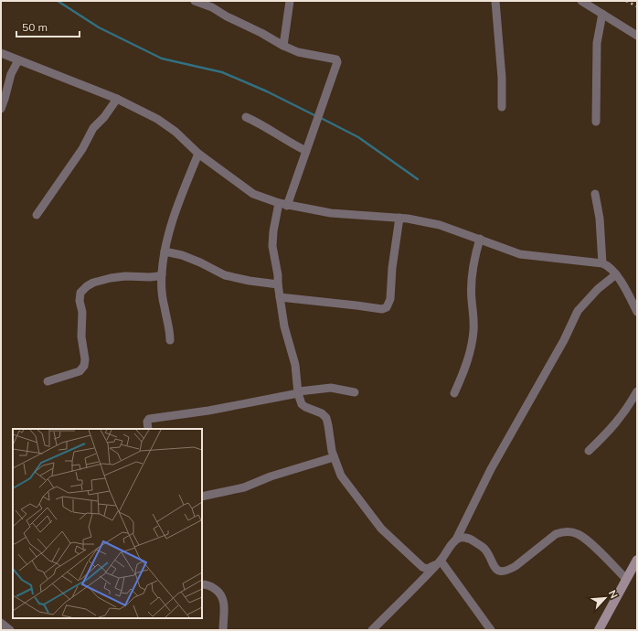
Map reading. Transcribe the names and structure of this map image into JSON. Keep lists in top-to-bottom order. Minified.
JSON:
{"scale_bar":"50 m","north":"top right"}
